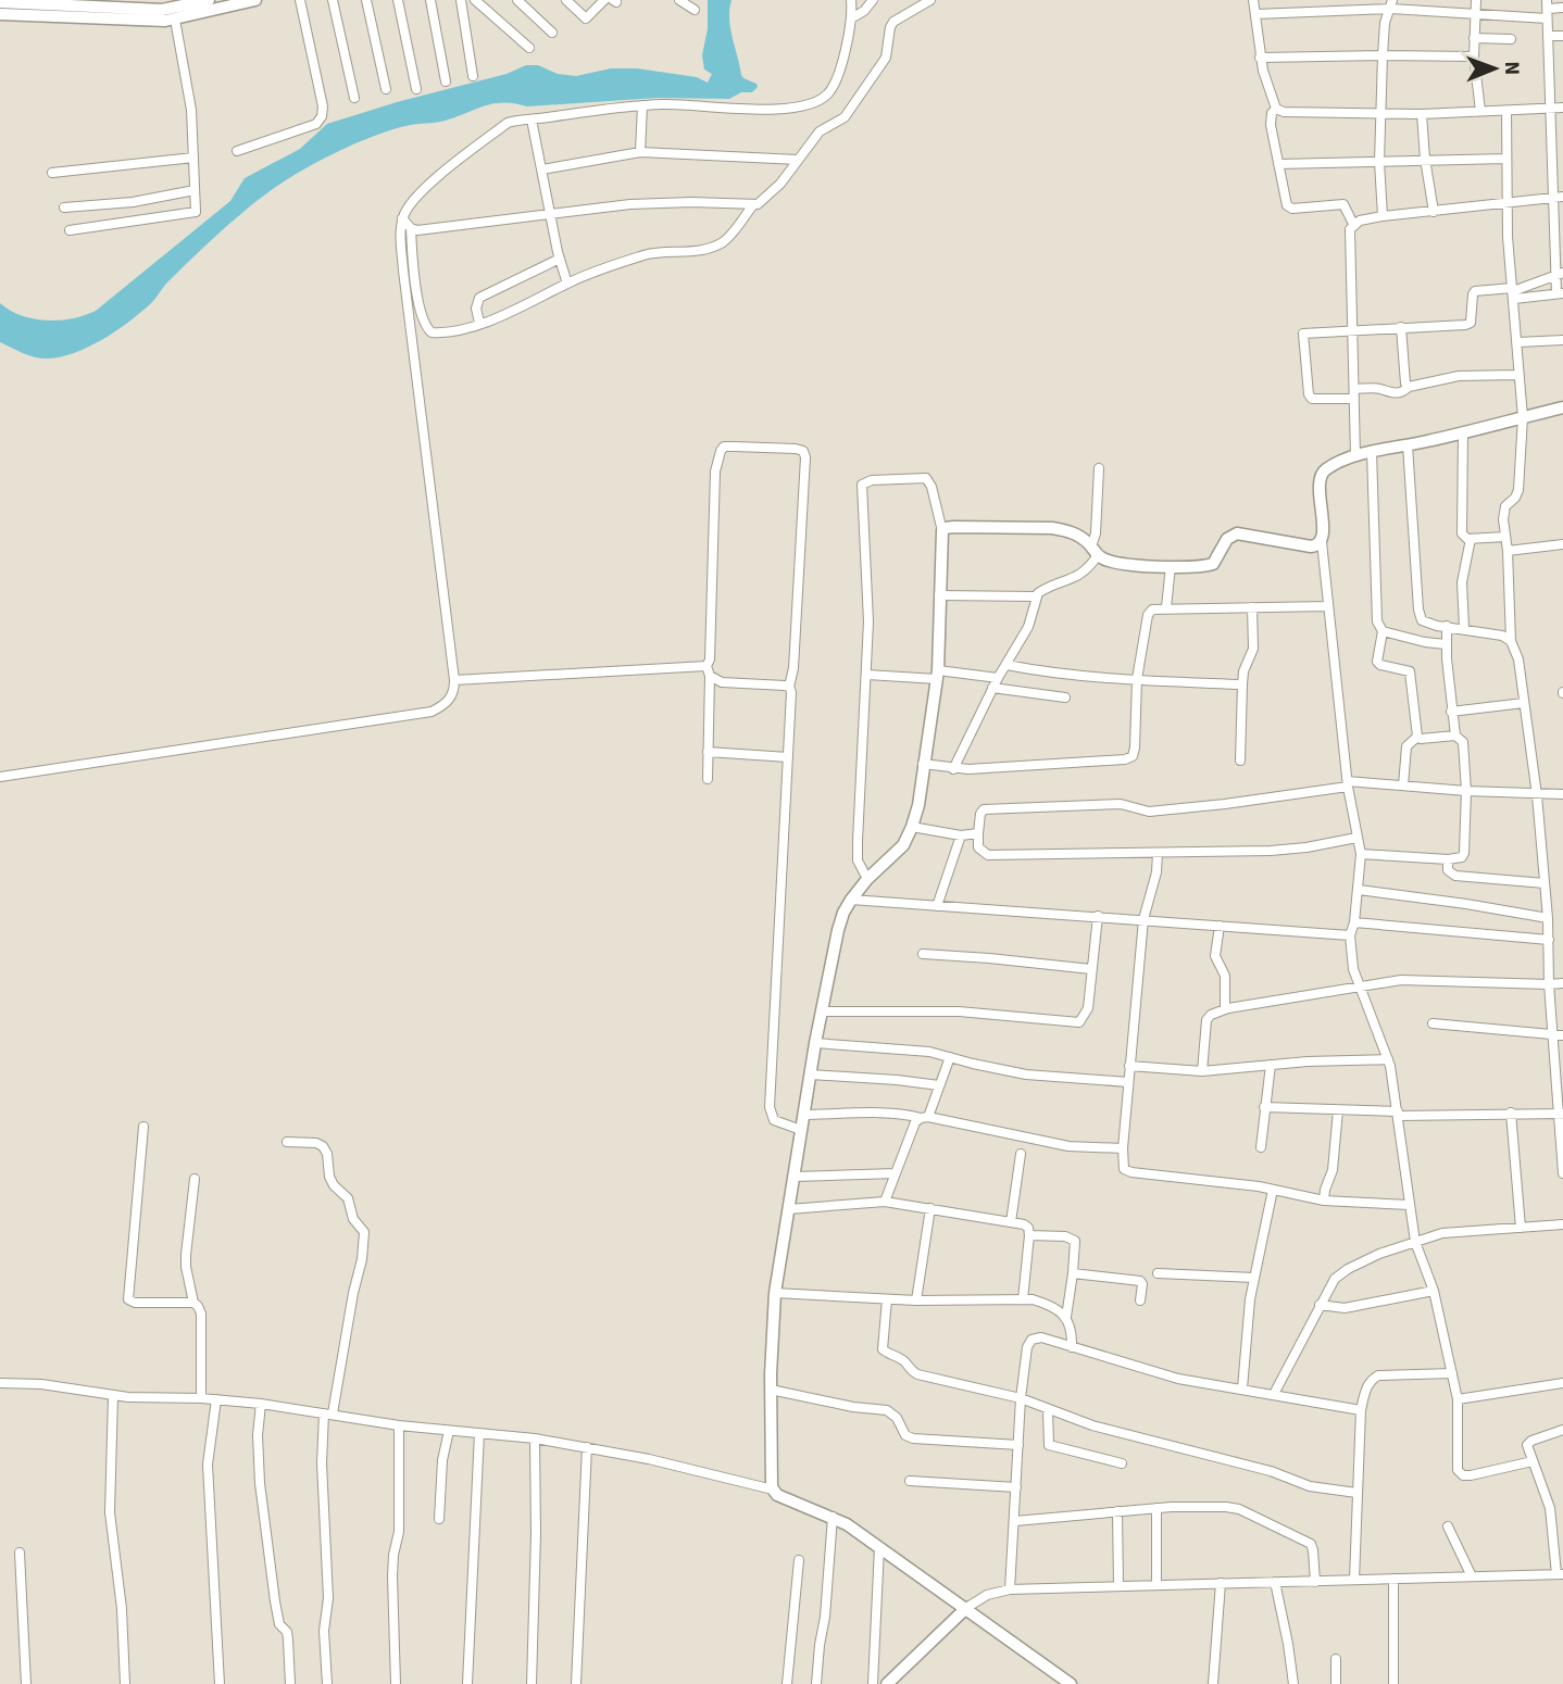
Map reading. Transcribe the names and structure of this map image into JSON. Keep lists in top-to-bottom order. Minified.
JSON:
{"north":"right"}
